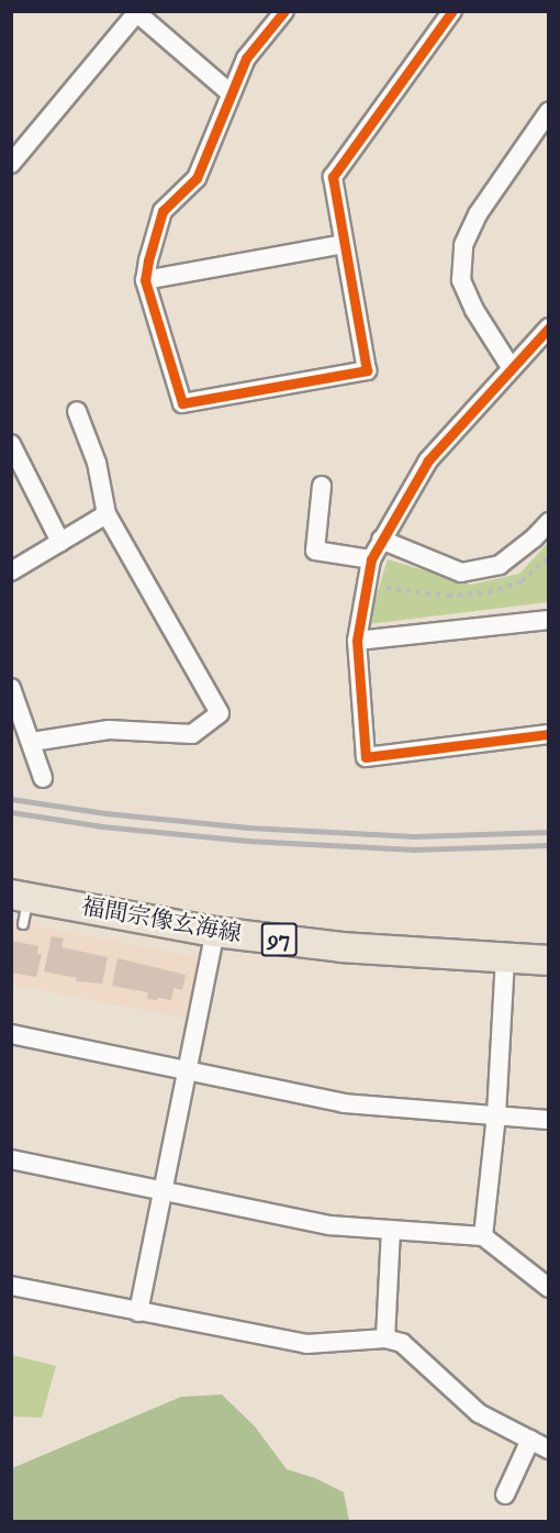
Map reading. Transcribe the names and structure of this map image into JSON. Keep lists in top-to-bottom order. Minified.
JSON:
{"streets":{"main road":["福間宗像玄海線","97"]}}
